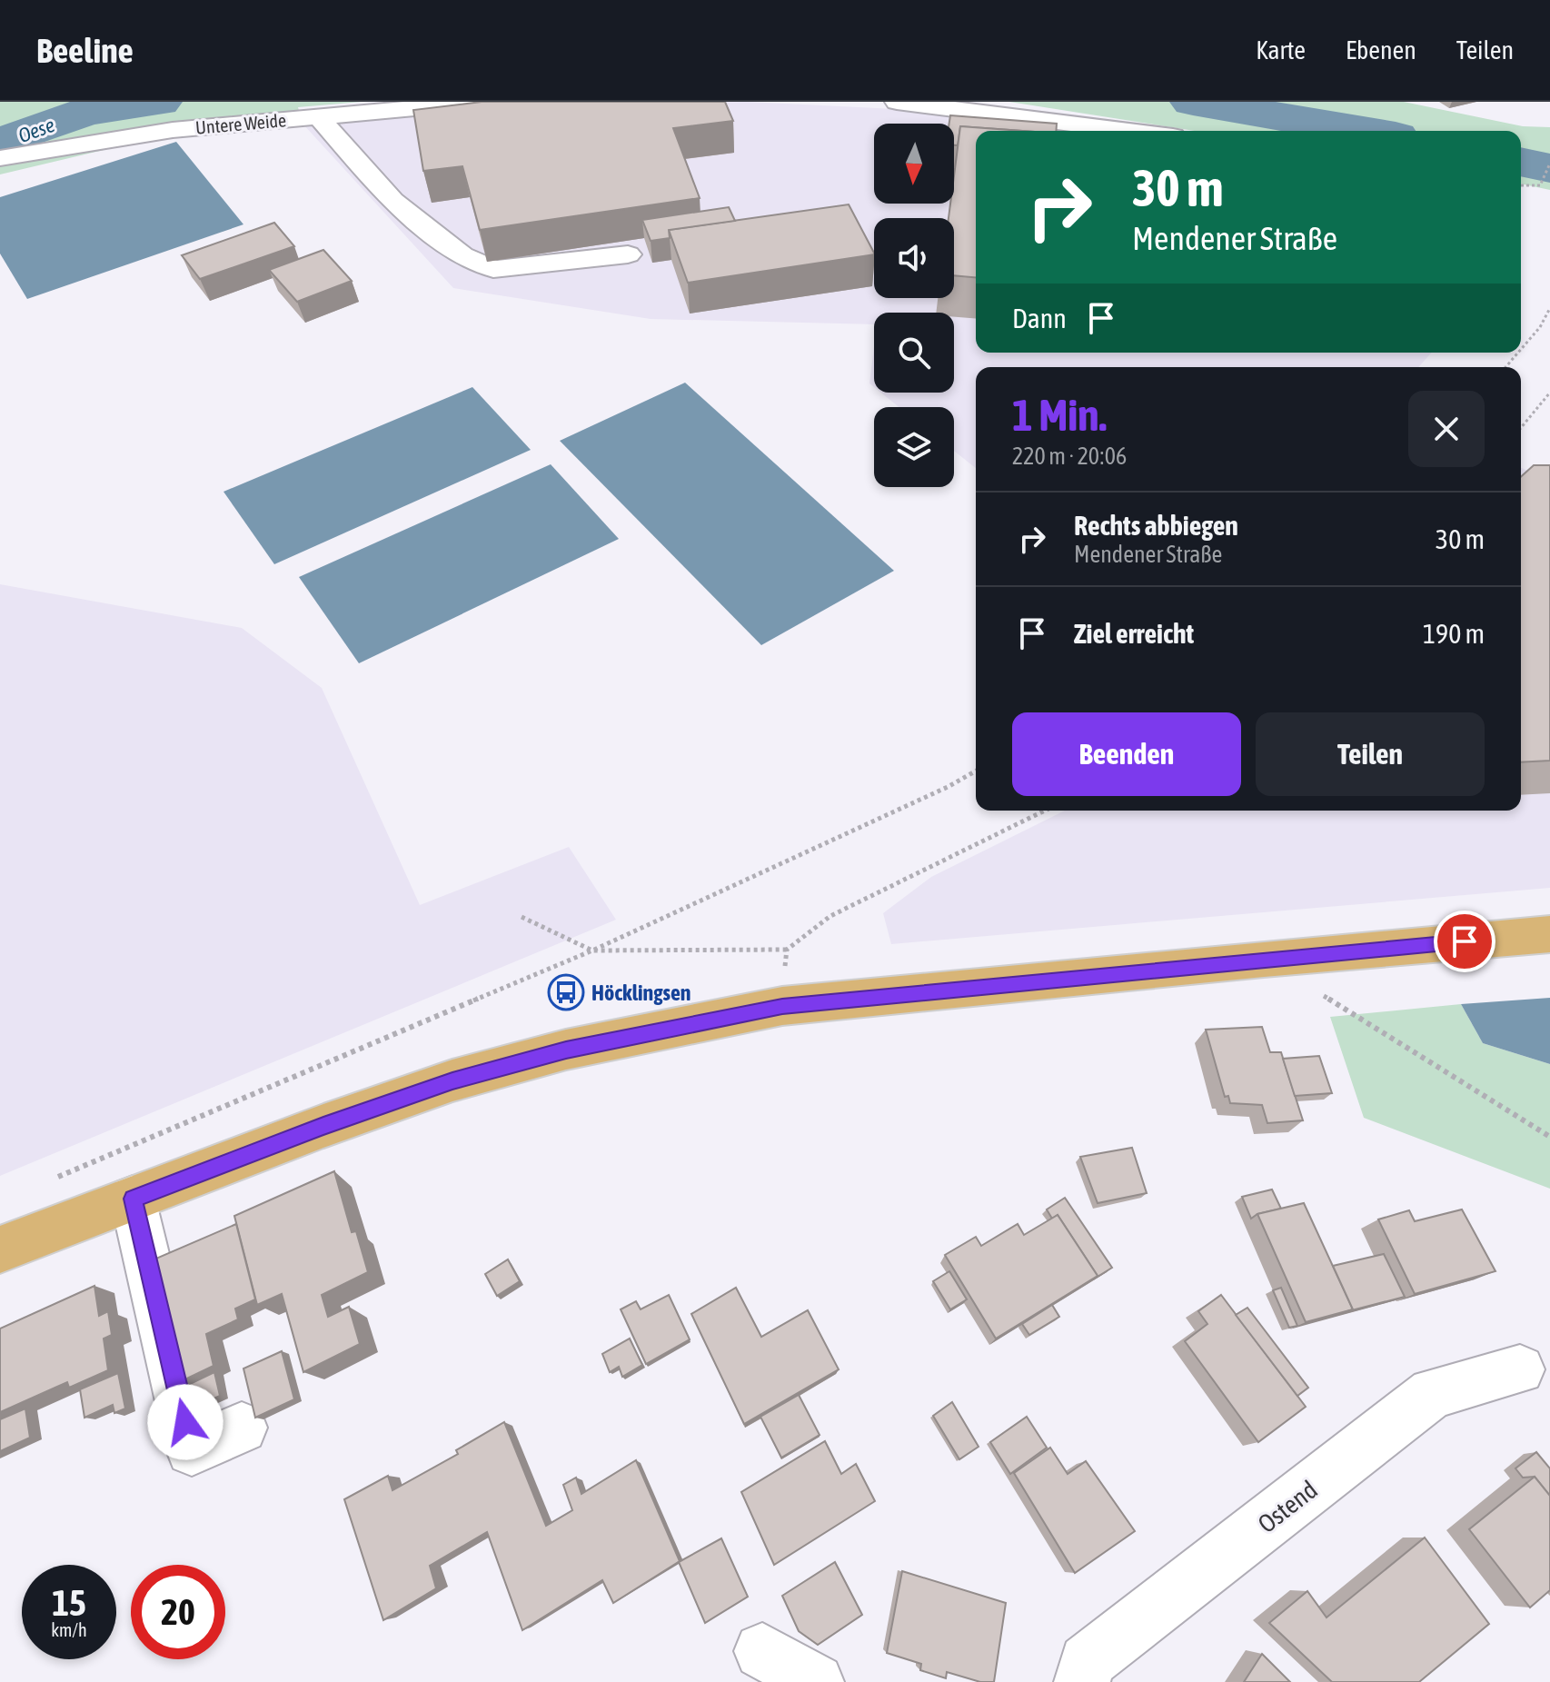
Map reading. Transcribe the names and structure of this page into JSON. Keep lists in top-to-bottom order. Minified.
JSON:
{"streets":{"street":["Untere Weide","Ostend"]},"water":["Oese"],"places":{"bus stop":["Höcklingsen"]},"north":"bottom","page":{"header":"Beeline","nav":["Karte","Ebenen","Teilen"],"turn":["30 m","Mendener Straße"],"then":"Dann","heading":["1 Min.","220 m · 20:06"],"list":[{"name":"Rechts abbiegen","note":"Mendener Straße","value":"30 m"},{"name":"Ziel erreicht","value":"190 m"}],"buttons":["Beenden","Teilen"],"speed":"15 km/h","limit":"20"}}
